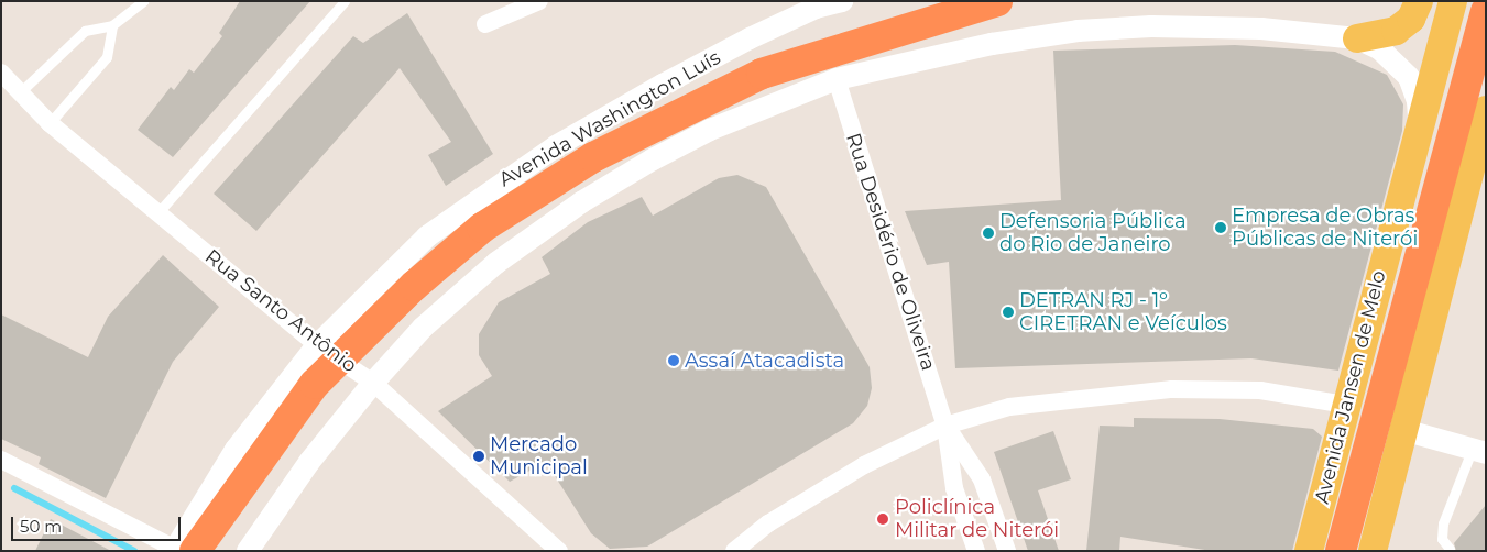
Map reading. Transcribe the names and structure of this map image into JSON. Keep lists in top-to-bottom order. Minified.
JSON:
{"streets":{"main road":["Avenida Jansen de Melo"],"street":["Avenida Washington Luís","Rua Desidério de Oliveira","Rua Santo Antônio"]},"crossings":[["Avenida Washington Luís","Rua Santo Antônio"]],"places":["Empresa de Obras Públicas de Niterói","Defensoria Pública do Rio de Janeiro","DETRAN RJ - 1º CIRETRAN e Veículos","Assaí Atacadista","Mercado Municipal","Policlínica Militar de Niterói"],"scale_bar":"50 m"}
